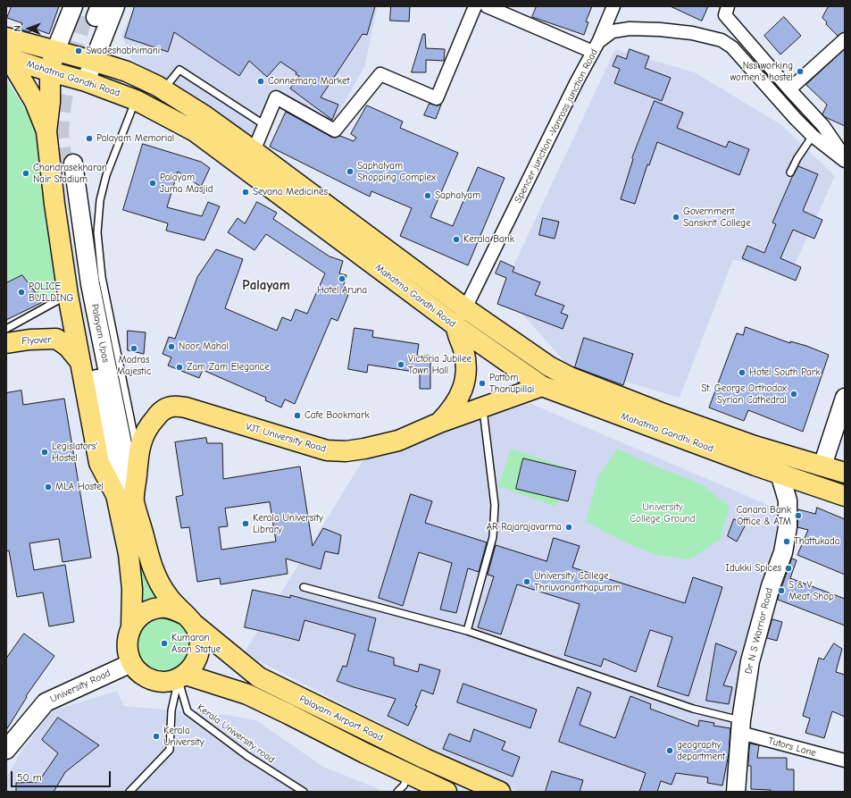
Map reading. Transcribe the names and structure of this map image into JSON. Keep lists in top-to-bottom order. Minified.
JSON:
{"streets":{"main road":["Mahatma Gandhi Road","Flyover","VJT University Road","Palayam Airport Road"],"street":["Spencer junction -Vanross junction Road","Palayam Upas","Dr N S Warrior Road","University Road","Tutors Lane"],"lane":["Kerala University road"]},"crossings":[["Mahatma Gandhi Road","Spencer junction -Vanross junction Road"],["Mahatma Gandhi Road","VJT University Road"],["Mahatma Gandhi Road","Dr N S Warrior Road"],["Palayam Upas","VJT University Road"],["Dr N S Warrior Road","Tutors Lane"],["University Road","Palayam Airport Road"],["University Road","Kerala University road"],["Palayam Airport Road","Kerala University road"]],"districts":["Palayam"],"parks":["University College Ground"],"places":["Swadeshabhimani","Nss working women's hostel","Connemara Market","Palayam Memorial","Saphalyam Shopping Complex","Chandrasekharan Nair Stadium","Palayam Juma Masjid","Sevana Medicines","Saphalyam","Government Sanskrit College","Kerala Bank","Hotel Aruna","POLICE BUILDING","Noor Mahal","Madras Majestic","Victoria Jubilee Town Hall","Zam Zam Elegance","Hotel South Park","Pattom Thanupillai","St. George Orthodox Syrian Cathedral","Cafe Bookmark","Legislators' Hostel","MLA Hostel","Canara Bank Office & ATM","Kerala University Library","AR Rajarajavarma","Thattukada","Idukki Spices","University College Thriuvananthapuram","S & V Meat Shop","Kumaran Asan Statue","Kerala University","geography department"],"scale_bar":"50 m","north":"left"}
